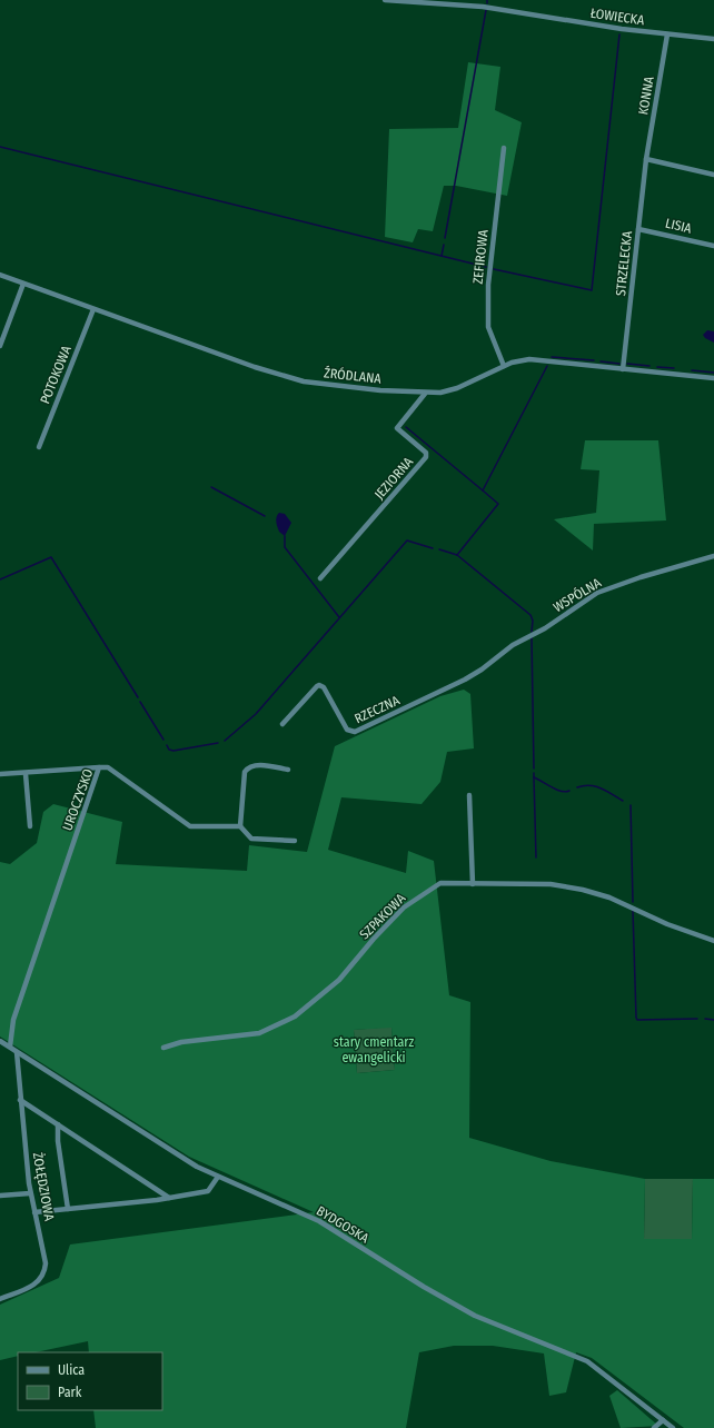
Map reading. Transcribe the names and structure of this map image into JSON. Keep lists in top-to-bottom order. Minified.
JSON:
{"streets":{"street":["ŁOWIECKA","KONNA","LISIA","ZEFIROWA","STRZELECKA","POTOKOWA","ŹRÓDLANA","JEZIORNA","WSPÓLNA","RZECZNA","UROCZYSKO","SZPAKOWA","ŻOŁĘDZIOWA","BYDGOSKA"]},"crossings":[["ŁOWIECKA","KONNA"],["KONNA","STRZELECKA"],["LISIA","STRZELECKA"],["ZEFIROWA","ŹRÓDLANA"],["STRZELECKA","ŹRÓDLANA"],["POTOKOWA","ŹRÓDLANA"],["ŹRÓDLANA","JEZIORNA"],["WSPÓLNA","RZECZNA"],["UROCZYSKO","BYDGOSKA"],["ŻOŁĘDZIOWA","BYDGOSKA"]],"parks":["stary cmentarz ewangelicki"],"legend":["Ulica","Park"]}
